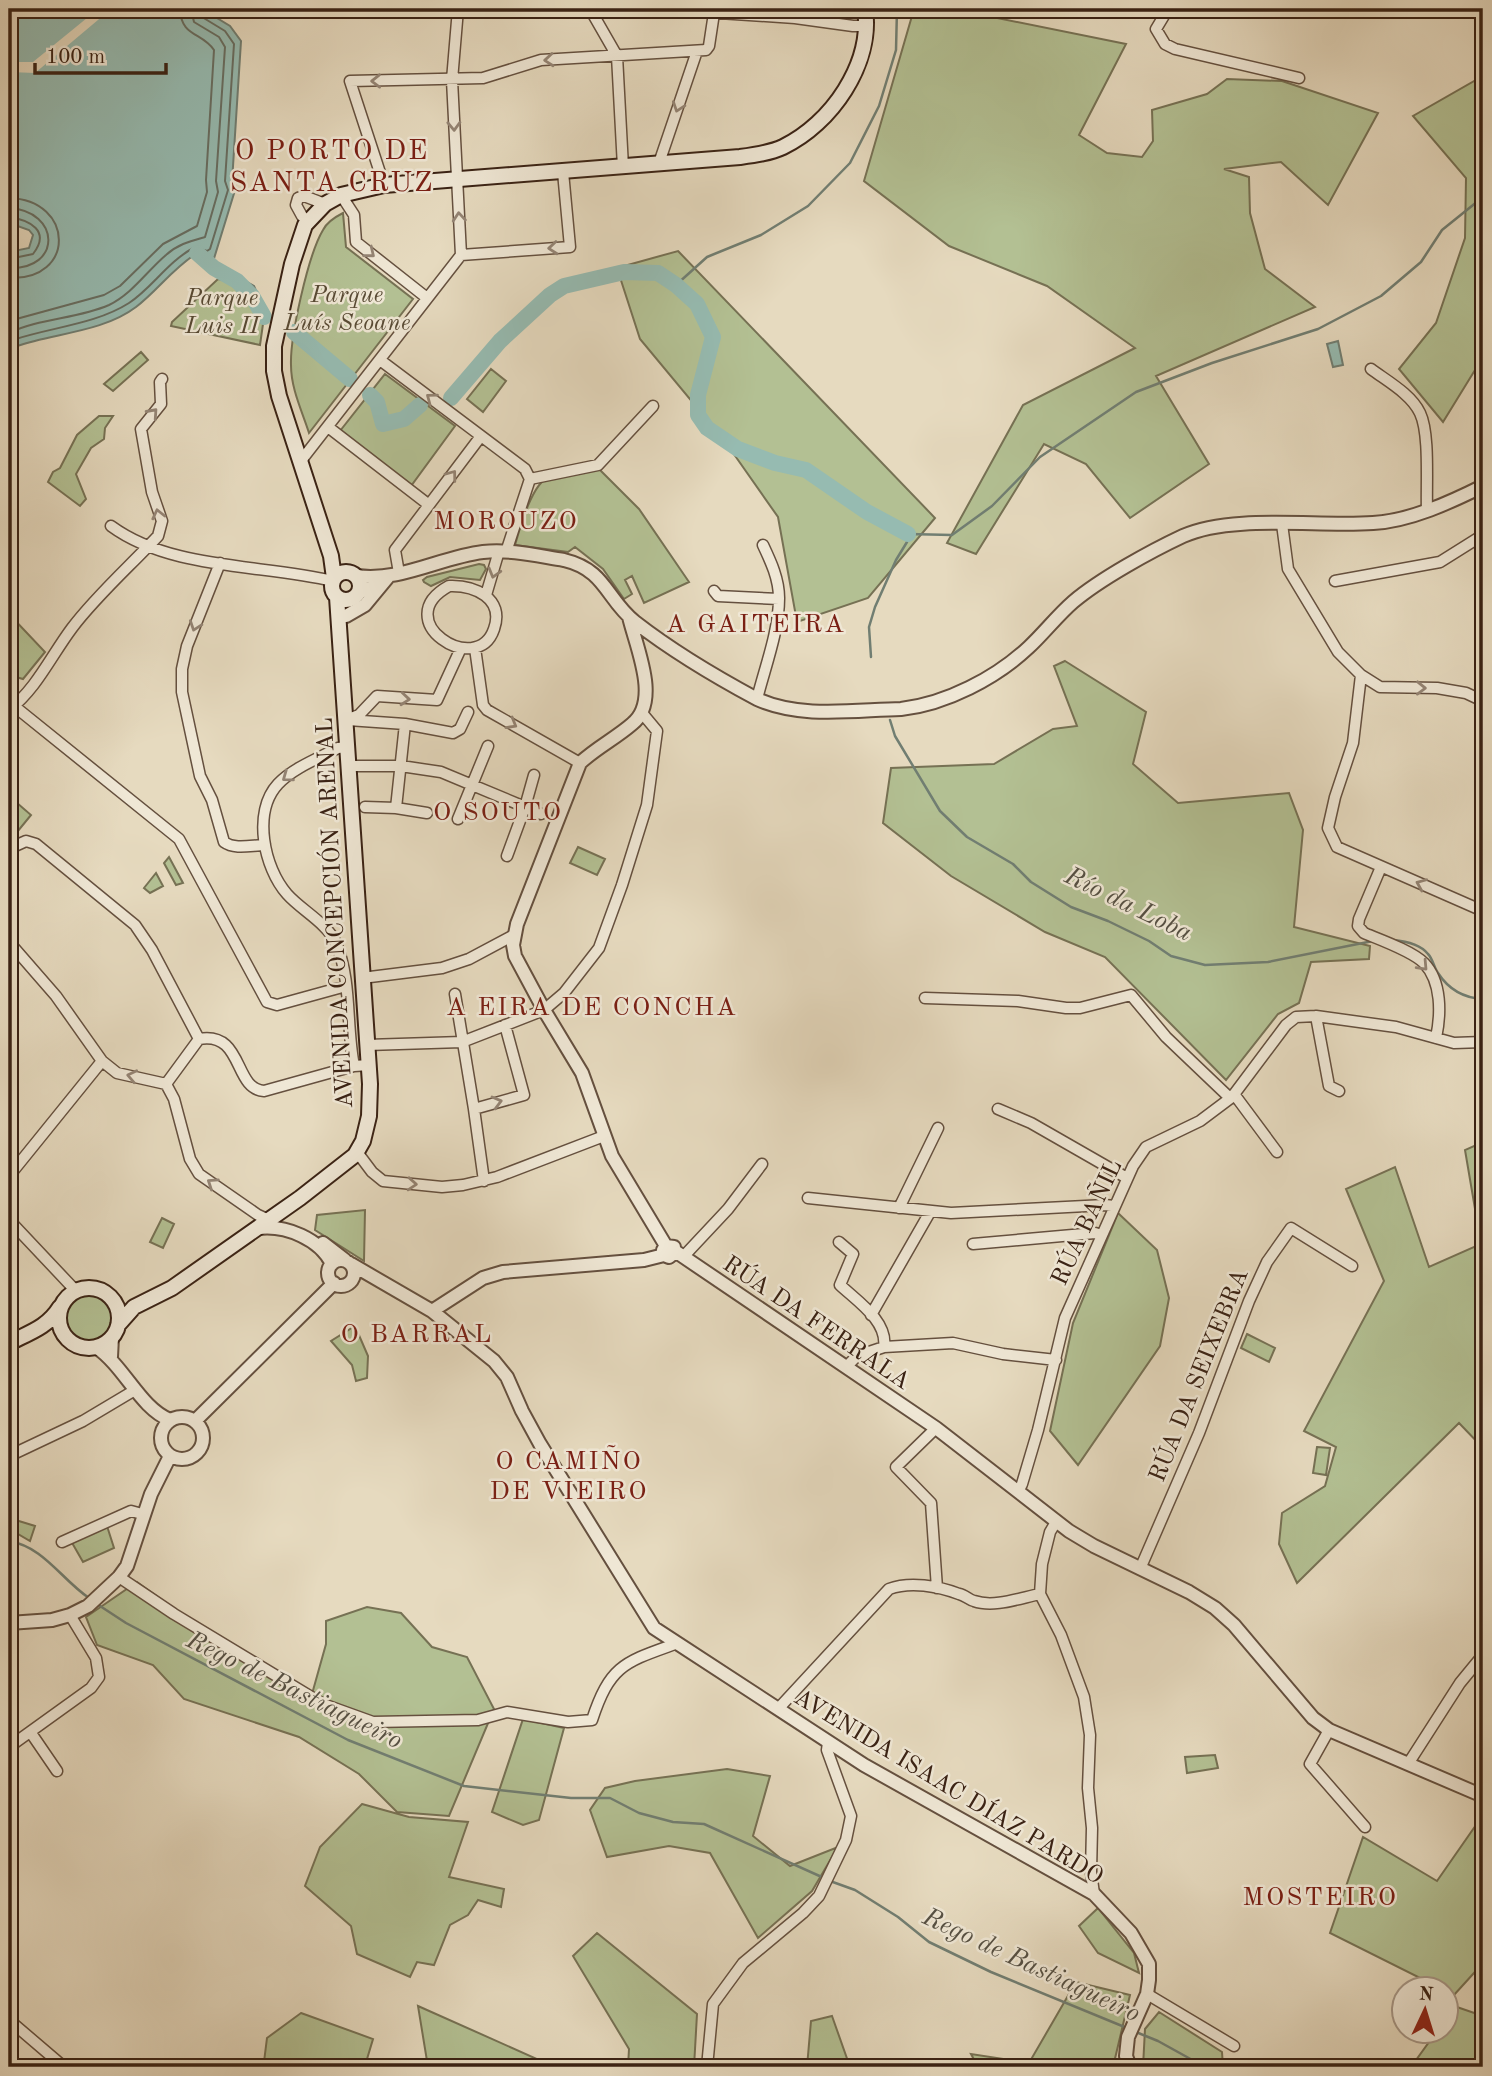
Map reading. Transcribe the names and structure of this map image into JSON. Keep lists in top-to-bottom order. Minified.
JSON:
{"streets":{"main road":["AVENIDA CONCEPCIÓN ARENAL"],"street":["RÚA BAÑIL","RÚA DA FERRALA","RÚA DA SEIXEBRA","AVENIDA ISAAC DÍAZ PARDO"]},"crossings":[["RÚA BAÑIL","RÚA DA FERRALA"],["RÚA DA FERRALA","RÚA DA SEIXEBRA"]],"districts":["O PORTO DE SANTA CRUZ","MOROUZO","A GAITEIRA","O SOUTO","A EIRA DE CONCHA","O BARRAL","O CAMIÑO DE VIEIRO","MOSTEIRO"],"water":["Río da Loba","Rego de Bastiagueiro"],"parks":["Parque Luís Seoane","Parque Luis II"],"scale_bar":"100 m","north":"top"}
